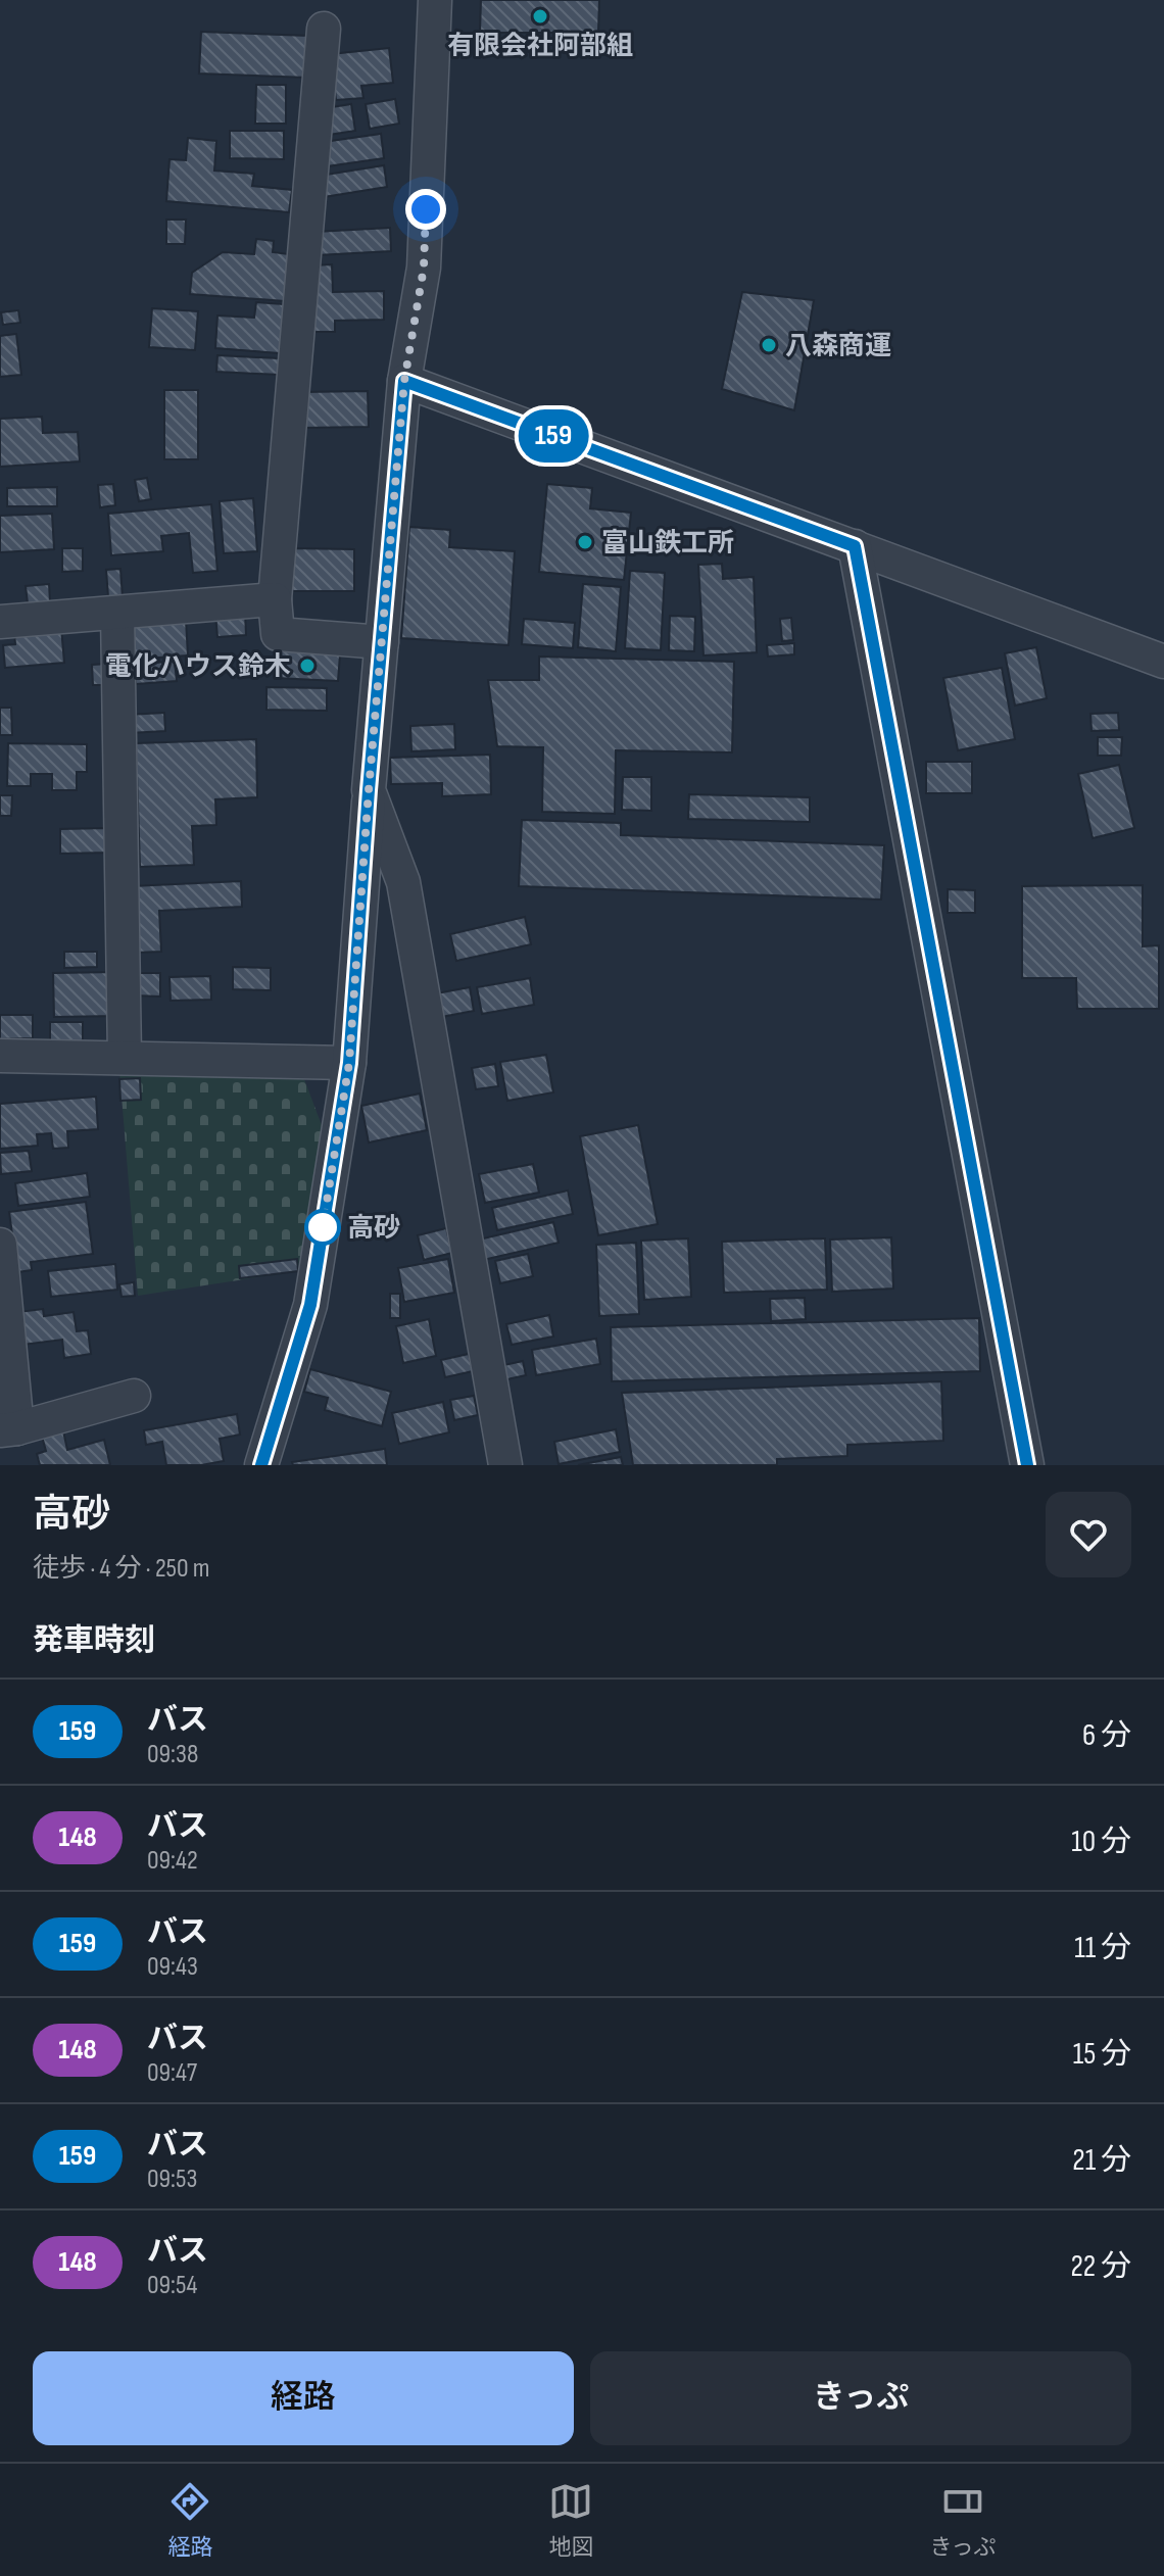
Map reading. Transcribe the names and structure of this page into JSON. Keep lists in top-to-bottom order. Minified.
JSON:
{"places":["有限会社阿部組","八森商運","富山鉄工所","電化ハウス鈴木","高砂"],"lines":["bus line 159"],"page":{"on_map":"159","heading":[["高砂","徒歩 · 4 分 · 250 m"],"発車時刻"],"list":[{"mark":"159","name":"バス","note":"09:38","value":"6 分"},{"mark":"148","name":"バス","note":"09:42","value":"10 分"},{"mark":"159","name":"バス","note":"09:43","value":"11 分"},{"mark":"148","name":"バス","note":"09:47","value":"15 分"},{"mark":"159","name":"バス","note":"09:53","value":"21 分"},{"mark":"148","name":"バス","note":"09:54","value":"22 分"}],"buttons":["経路","きっぷ"],"tabs":["経路","地図","きっぷ"]}}
